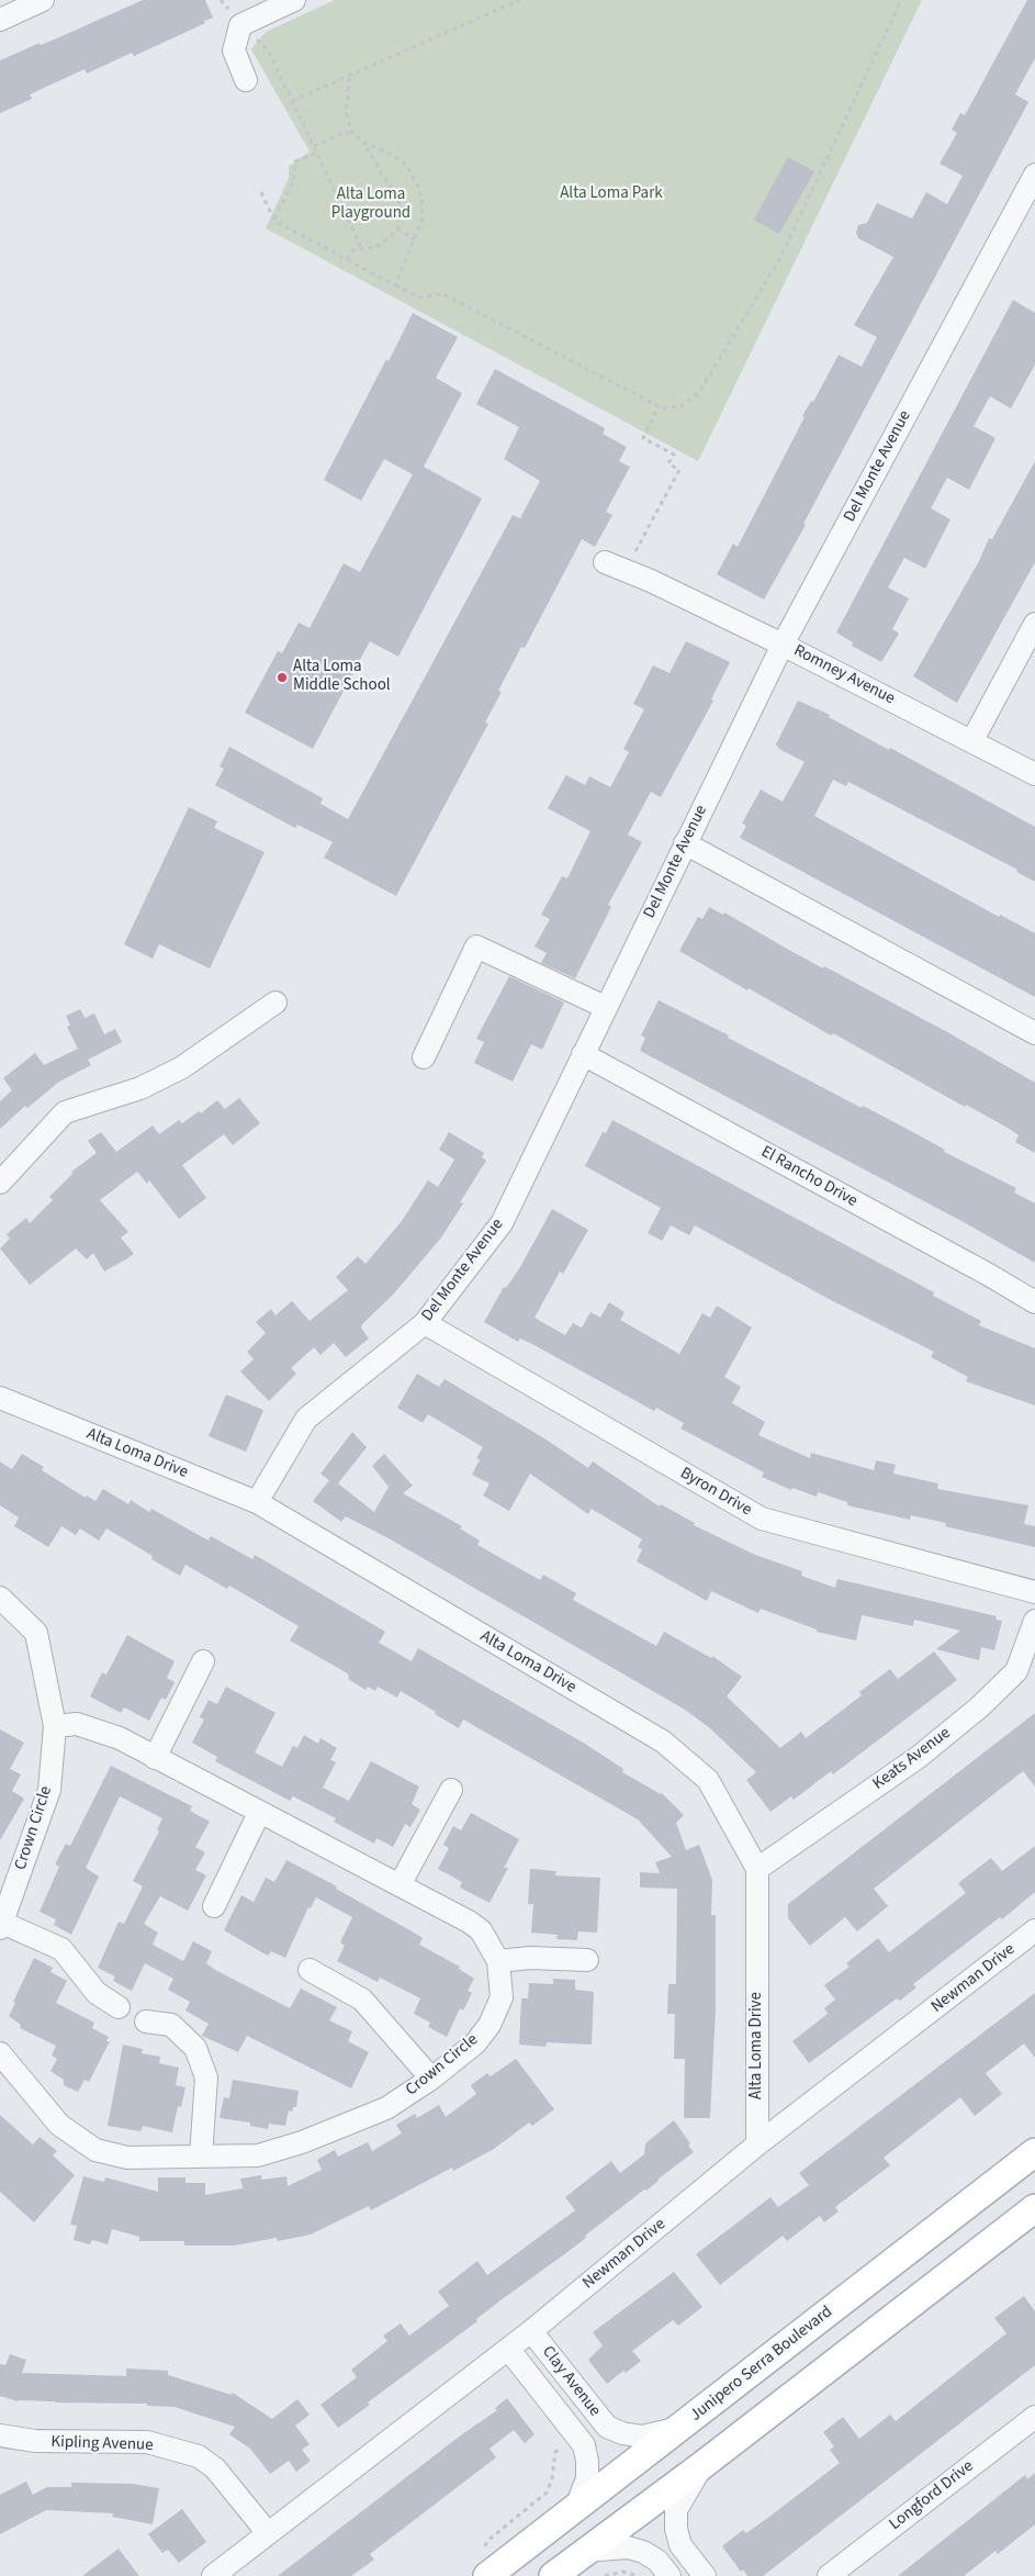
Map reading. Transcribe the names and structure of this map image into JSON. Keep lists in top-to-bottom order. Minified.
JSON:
{"streets":{"main road":["Junipero Serra Boulevard"],"street":["Del Monte Avenue","Romney Avenue","El Rancho Drive","Alta Loma Drive","Byron Drive","Keats Avenue","Crown Circle","Newman Drive","Clay Avenue","Kipling Avenue","Longford Drive"]},"crossings":[["Del Monte Avenue","Romney Avenue"],["Del Monte Avenue","El Rancho Drive"],["Del Monte Avenue","Alta Loma Drive"],["Del Monte Avenue","Byron Drive"],["Alta Loma Drive","Keats Avenue"],["Alta Loma Drive","Newman Drive"],["Newman Drive","Clay Avenue"],["Newman Drive","Kipling Avenue"],["Junipero Serra Boulevard","Clay Avenue"]],"parks":["Alta Loma Park","Alta Loma Playground"],"places":["Alta Loma Middle School"]}
